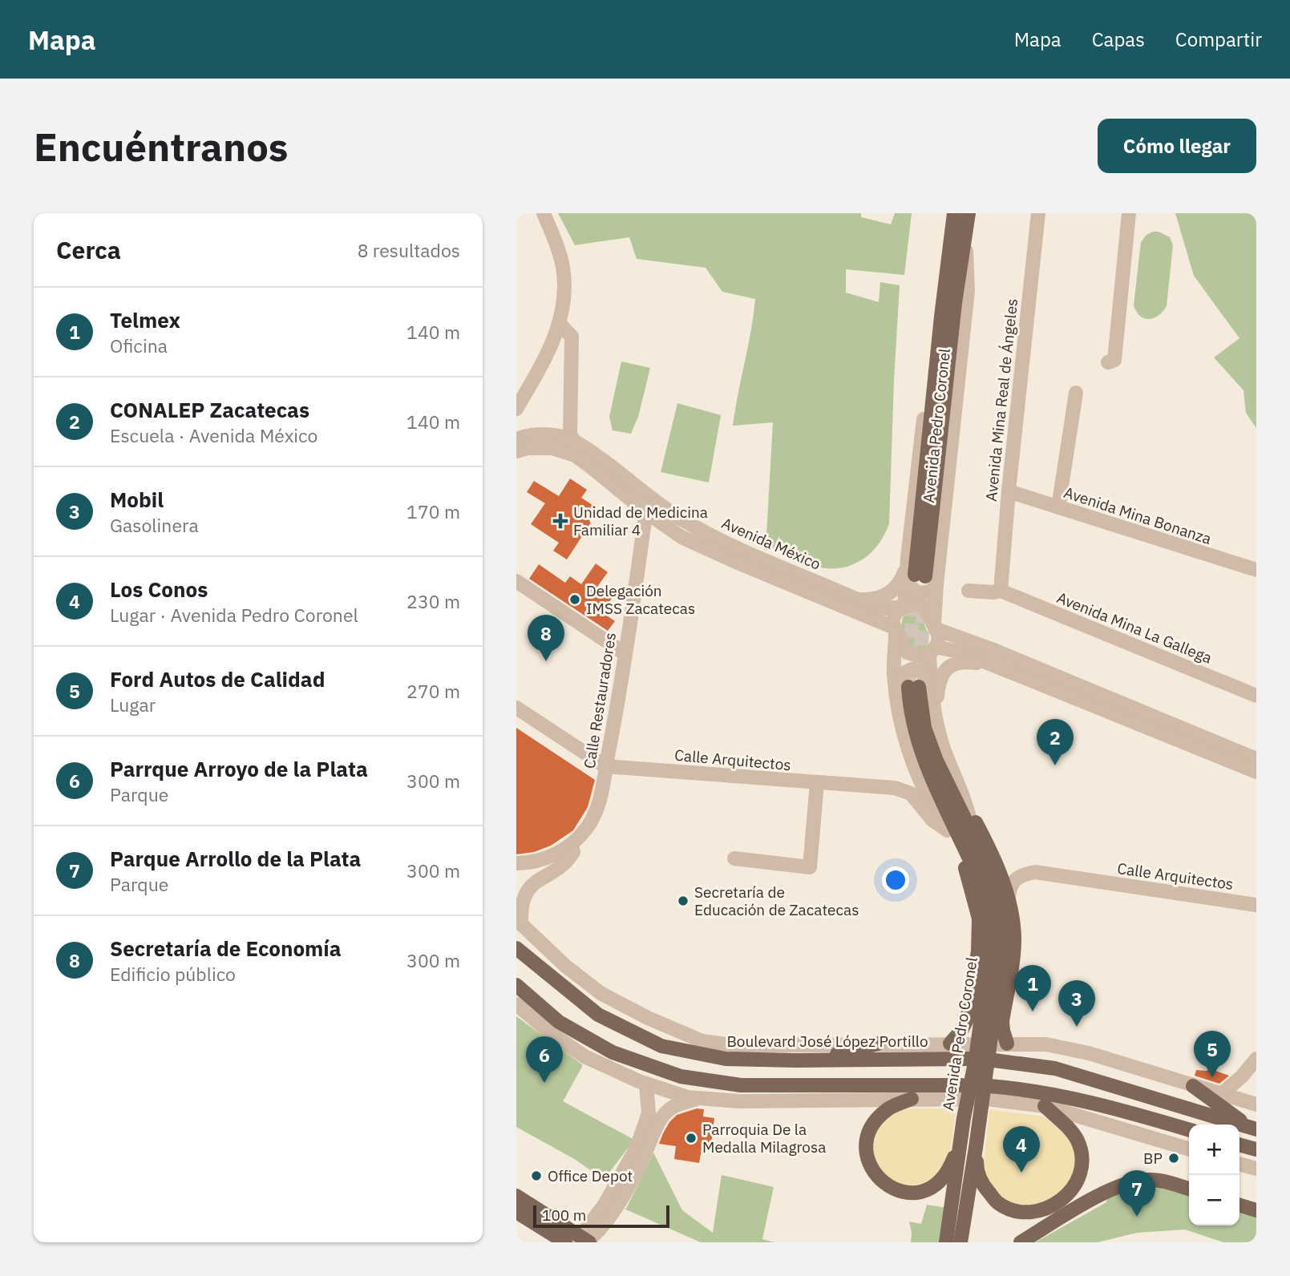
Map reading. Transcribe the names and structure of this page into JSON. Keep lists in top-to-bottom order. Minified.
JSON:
{"streets":{"main road":["Avenida Pedro Coronel","Boulevard José López Portillo"],"street":["Avenida Mina Real de Ángeles","Avenida Mina Bonanza","Avenida México","Avenida Mina La Gallega","Calle Restauradores","Calle Arquitectos"]},"crossings":[["Avenida Mina Real de Ángeles","Avenida Mina Bonanza"],["Avenida Mina Real de Ángeles","Avenida Mina La Gallega"],["Avenida Pedro Coronel","Avenida México"],["Avenida Pedro Coronel","Calle Arquitectos"],["Avenida México","Calle Restauradores"],["Calle Restauradores","Calle Arquitectos"]],"places":{"health":["Unidad de Medicina Familiar 4"],"other":["Delegación IMSS Zacatecas","Secretaría de Educación de Zacatecas","Parroquia De la Medalla Milagrosa","BP","Office Depot"]},"scale_bar":"100 m","page":{"header":"Mapa","nav":["Mapa","Capas","Compartir"],"buttons":"Cómo llegar","title":"Encuéntranos","heading":["Cerca","8 resultados"],"list":[{"mark":"1","name":"Telmex","note":"Oficina","value":"140 m"},{"mark":"2","name":"CONALEP Zacatecas","note":"Escuela · Avenida México","value":"140 m"},{"mark":"3","name":"Mobil","note":"Gasolinera","value":"170 m"},{"mark":"4","name":"Los Conos","note":"Lugar · Avenida Pedro Coronel","value":"230 m"},{"mark":"5","name":"Ford Autos de Calidad","note":"Lugar","value":"270 m"},{"mark":"6","name":"Parrque Arroyo de la Plata","note":"Parque","value":"300 m"},{"mark":"7","name":"Parque Arrollo de la Plata","note":"Parque","value":"300 m"},{"mark":"8","name":"Secretaría de Economía","note":"Edificio público","value":"300 m"}],"pins":["8","2","1","3","5","6","4","7"],"map_buttons":["+","−"],"scale":"100 m"}}
